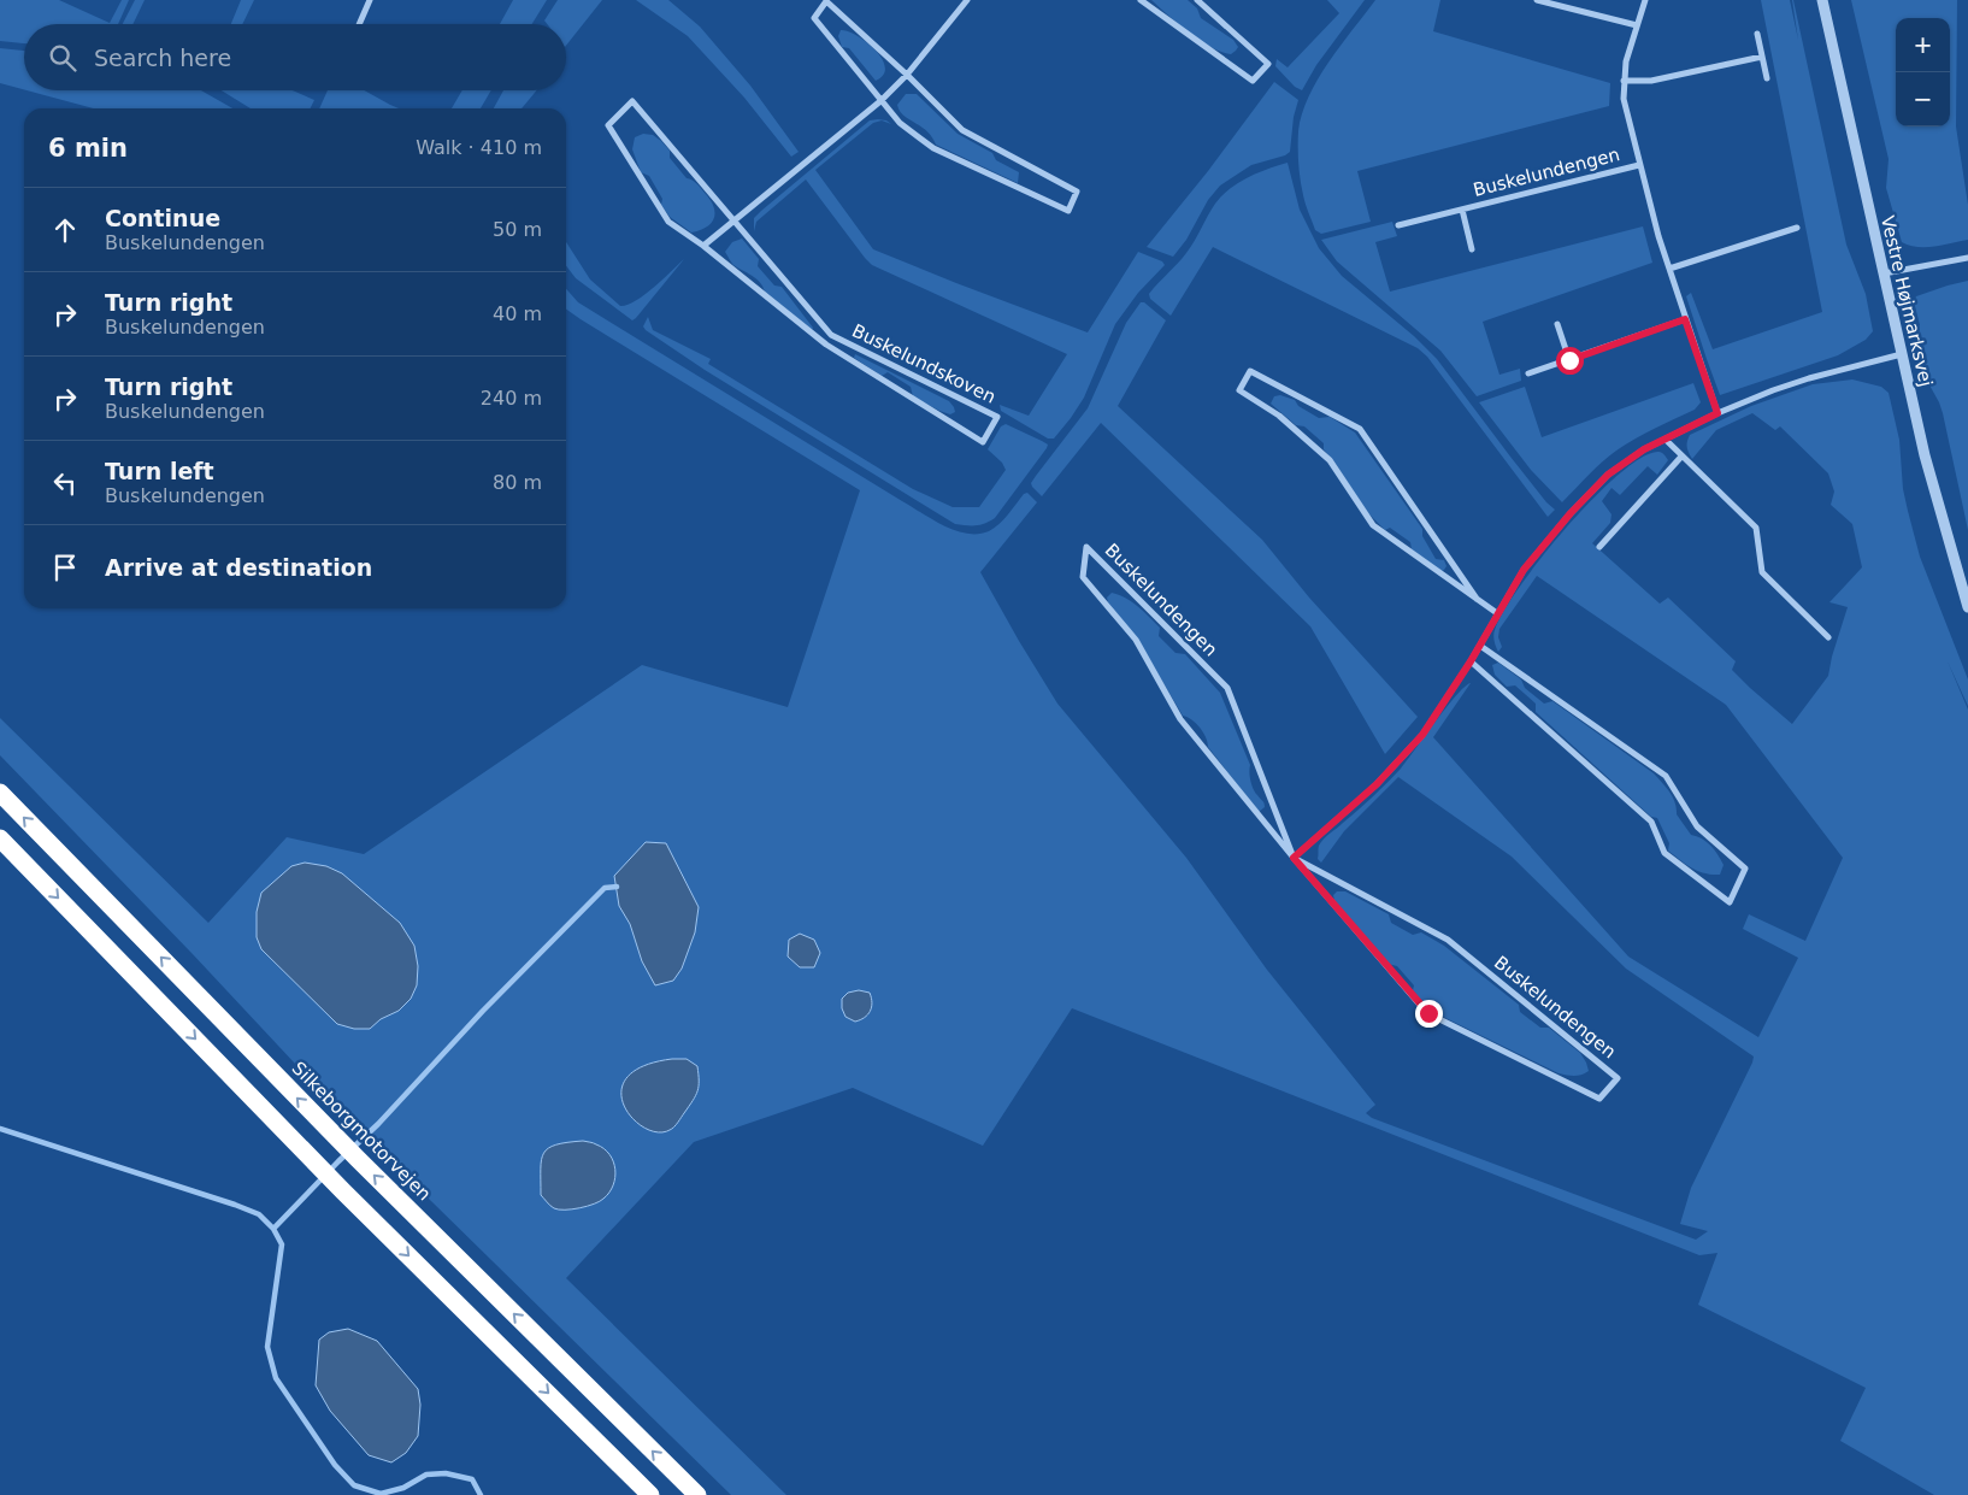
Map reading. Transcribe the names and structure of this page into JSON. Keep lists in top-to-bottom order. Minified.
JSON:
{"streets":{"highway":["Silkeborgmotorvejen"],"street":["Buskelundengen","Vestre Højmarksvej","Buskelundskoven"]},"page":{"map_buttons":["+","−"],"search":"Search here","heading":["6 min","Walk · 410 m"],"list":[["Continue","Buskelundengen","50 m"],["Turn right","Buskelundengen","40 m"],["Turn right","Buskelundengen","240 m"],["Turn left","Buskelundengen","80 m"],"Arrive at destination"]}}
